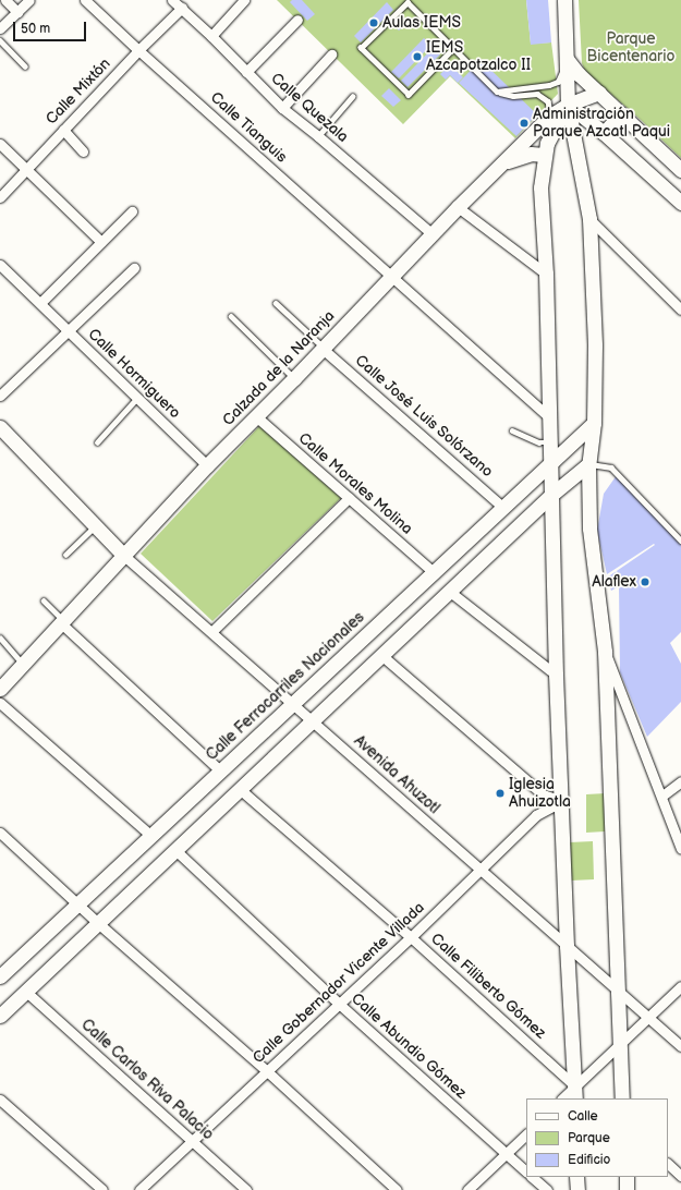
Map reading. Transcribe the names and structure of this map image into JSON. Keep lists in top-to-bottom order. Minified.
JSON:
{"streets":{"main road":["Calzada de la Naranja","Calle Ferrocarriles Nacionales"],"street":["Calle Mixtón","Calle Quezala","Calle Tianguis","Calle Hormiguero","Calle José Luis Solórzano","Calle Morales Molina","Avenida Ahuzotl","Calle Gobernador Vicente Villada","Calle Filiberto Gómez","Calle Abundio Gómez","Calle Carlos Riva Palacio"]},"crossings":[["Calle Mixtón","Calle Quezala"],["Calle Mixtón","Calle Tianguis"],["Calle Quezala","Calzada de la Naranja"],["Calle Tianguis","Calzada de la Naranja"],["Calzada de la Naranja","Calle Hormiguero"],["Calzada de la Naranja","Calle José Luis Solórzano"],["Calzada de la Naranja","Calle Morales Molina"],["Calzada de la Naranja","Avenida Ahuzotl"],["Calle José Luis Solórzano","Calle Ferrocarriles Nacionales"],["Calle Morales Molina","Calle Ferrocarriles Nacionales"],["Calle Ferrocarriles Nacionales","Avenida Ahuzotl"],["Avenida Ahuzotl","Calle Gobernador Vicente Villada"],["Calle Gobernador Vicente Villada","Calle Filiberto Gómez"],["Calle Gobernador Vicente Villada","Calle Abundio Gómez"],["Calle Gobernador Vicente Villada","Calle Carlos Riva Palacio"]],"parks":["Parque Bicentenario"],"places":["Aulas IEMS","IEMS Azcapotzalco II","Administración Parque Azcatl Paqui","Alaflex","Iglesia Ahuizotla"],"legend":["Calle","Parque","Edificio"],"scale_bar":"50 m"}
